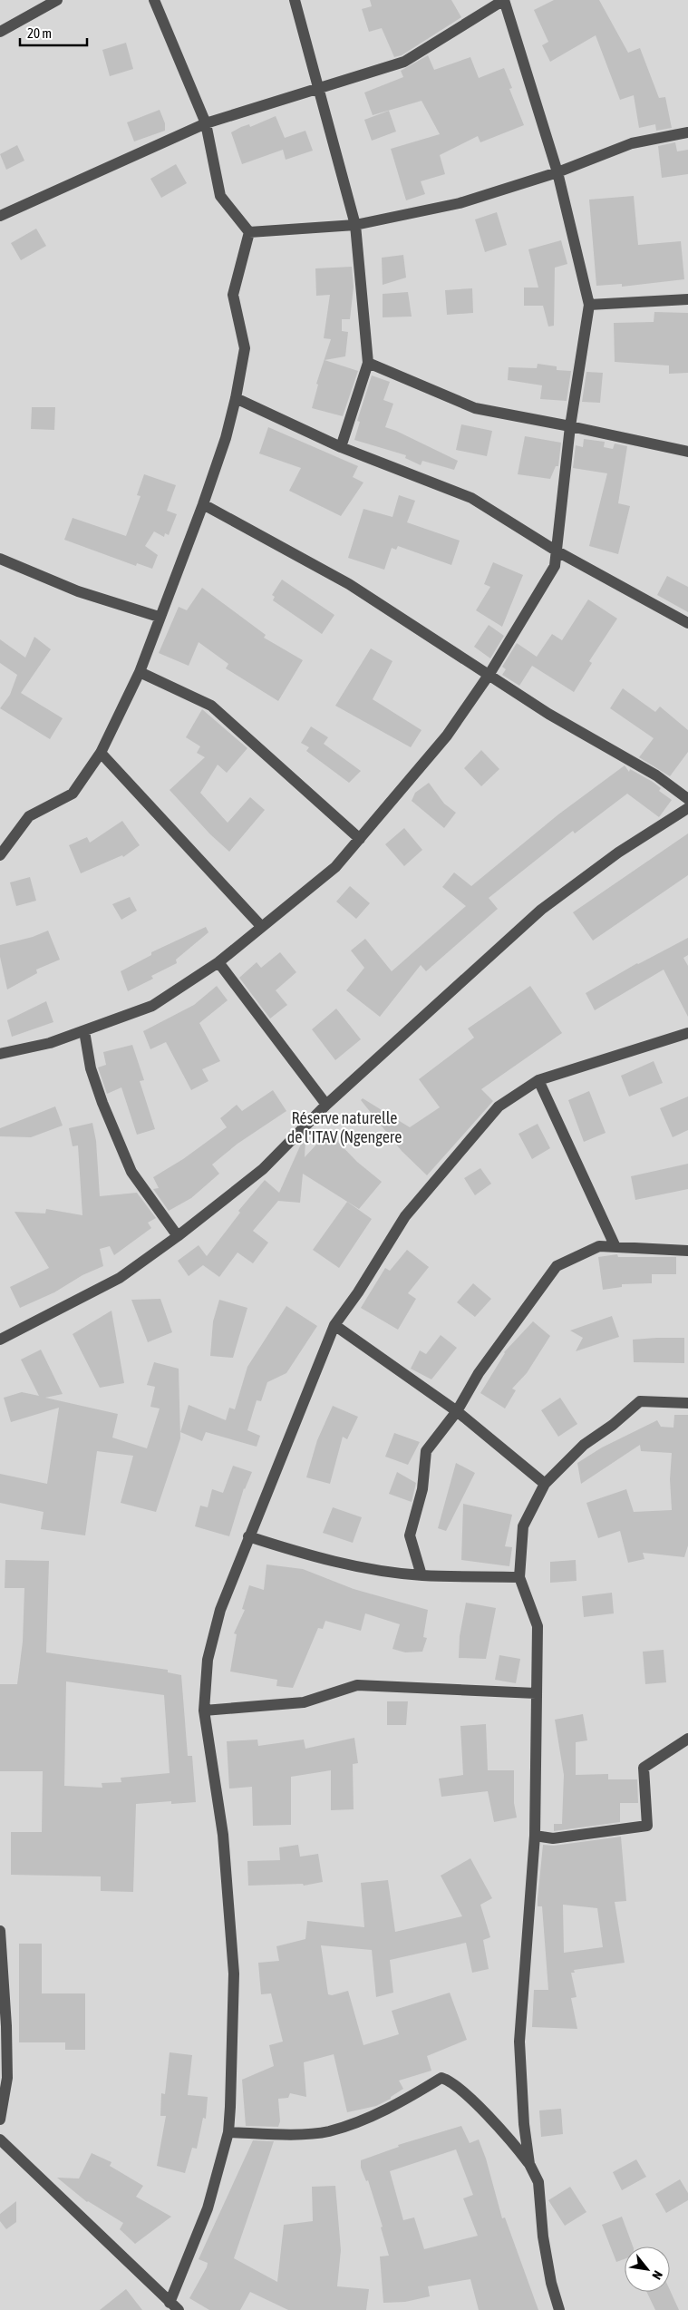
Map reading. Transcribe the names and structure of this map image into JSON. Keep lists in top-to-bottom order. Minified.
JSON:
{"parks":["Réserve naturelle de l'ITAV (Ngengere"],"scale_bar":"20 m","north":"bottom right"}
